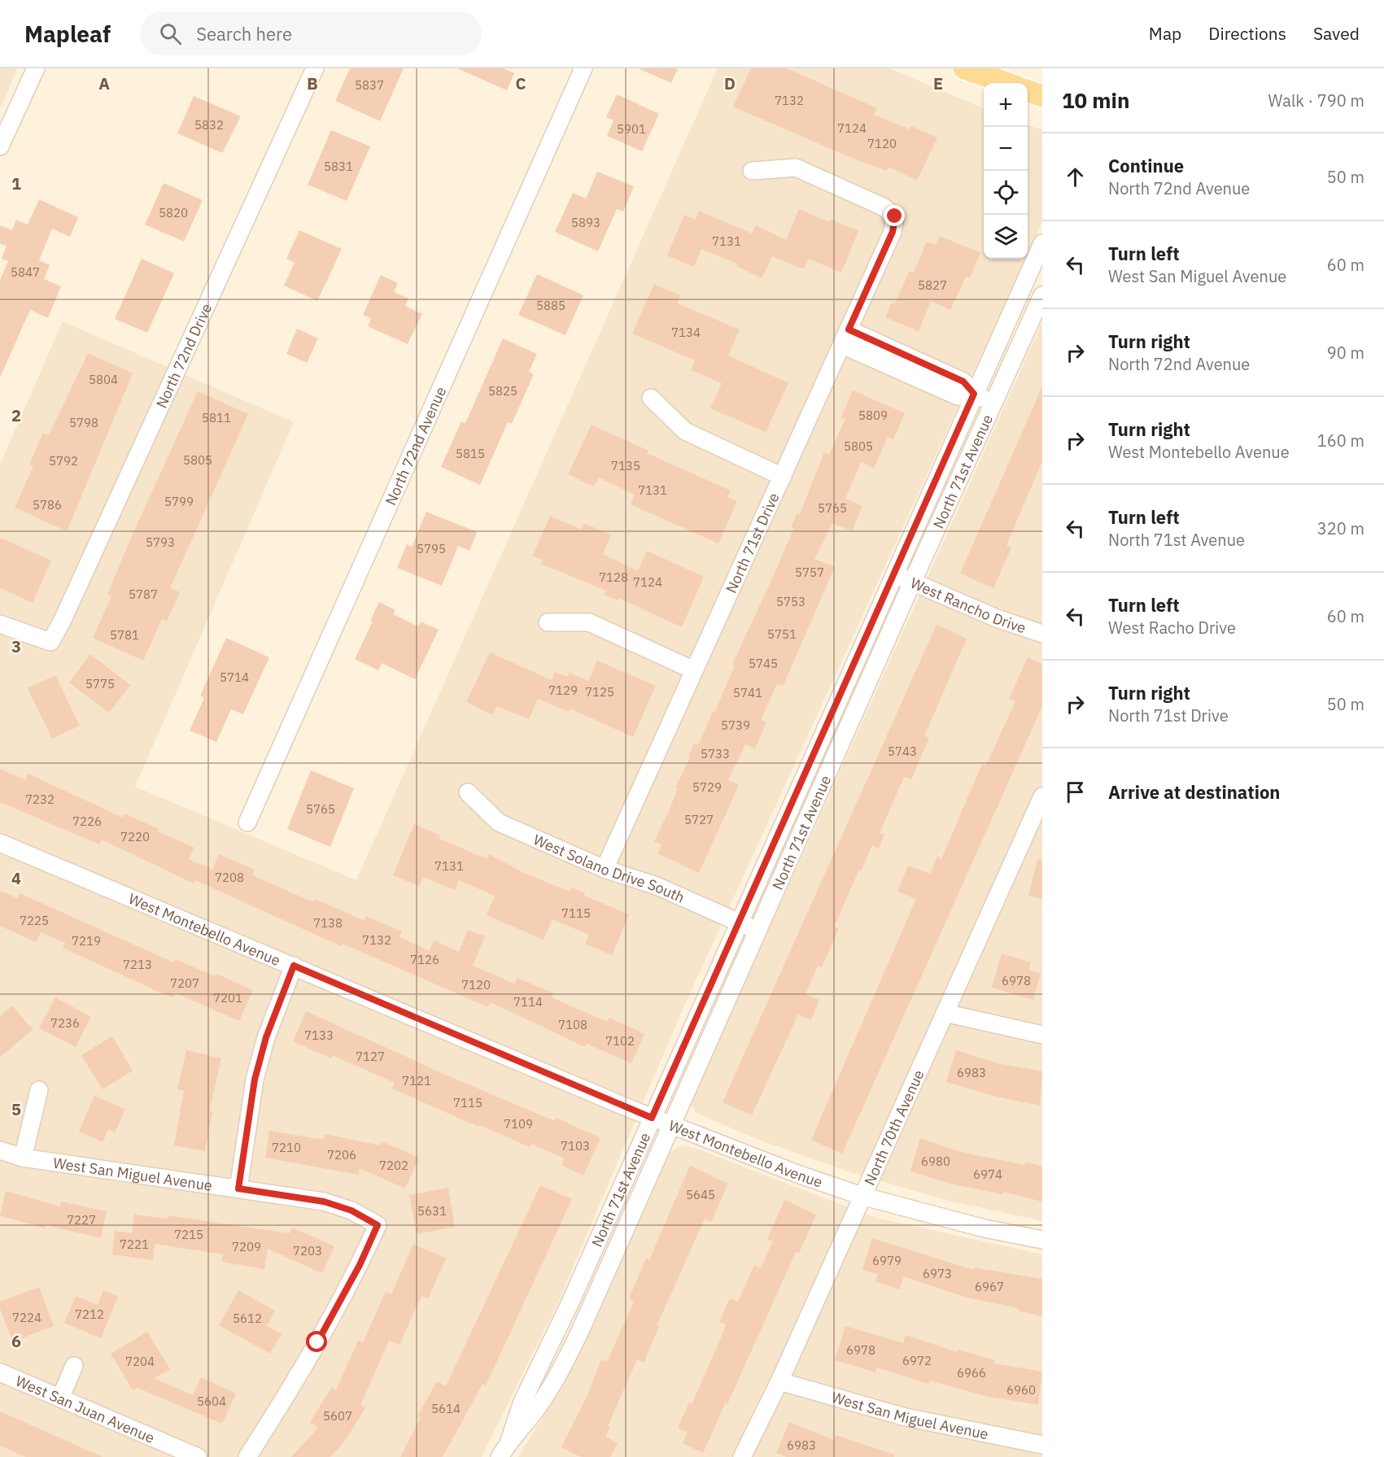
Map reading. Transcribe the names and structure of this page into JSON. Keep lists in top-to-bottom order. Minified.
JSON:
{"streets":{"street":["North 72nd Drive","North 72nd Avenue","North 71st Avenue","North 71st Drive","West Rancho Drive","West Solano Drive South","West Montebello Avenue","North 70th Avenue","West San Miguel Avenue","West San Juan Avenue"]},"crossings":[["North 71st Avenue","West Rancho Drive"],["North 71st Avenue","West Solano Drive South"],["North 71st Avenue","West Montebello Avenue"],["North 71st Drive","West Solano Drive South"],["West Montebello Avenue","North 70th Avenue"],["North 70th Avenue","West San Miguel Avenue"]],"house_numbers":["5837","7132","5832","7124","5901","7120","5831","5820","5893","7131","5847","5827","5885","7134","5804","5825","5809","5811","5798","5805","5815","5805","5792","7135","7131","5799","5786","5765","5793","5795","5757","7128","7124","5787","5753","5751","5781","5745","5714","5775","7129","7125","5741","5739","5743","5733","5729","7232","5765","5727","7226","7220","7131","7208","7115","7225","7138","7132","7219","7126","7213","6978","7207","7120","7201","7114","7236","7108","7133","7102","7127","6983","7121","7115","7109","7103","7210","7206","6980","7202","6974","5645","5631","7227","7215","7221","7209","7203","6979","6973","6967","7212","7224","5612","6978","6972","7204","6966","6960","5604","5614","5607","6983"],"page":{"header":"Mapleaf","search":"Search here","nav":["Map","Directions","Saved"],"heading":["10 min","Walk · 790 m"],"map_buttons":["+","−"],"list":[["Continue","North 72nd Avenue","50 m"],["Turn left","West San Miguel Avenue","60 m"],["Turn right","North 72nd Avenue","90 m"],["Turn right","West Montebello Avenue","160 m"],["Turn left","North 71st Avenue","320 m"],["Turn left","West Racho Drive","60 m"],["Turn right","North 71st Drive","50 m"],"Arrive at destination"]},"grid":{"columns":["A","B","C","D","E"],"rows":["1","2","3","4","5","6"]}}
